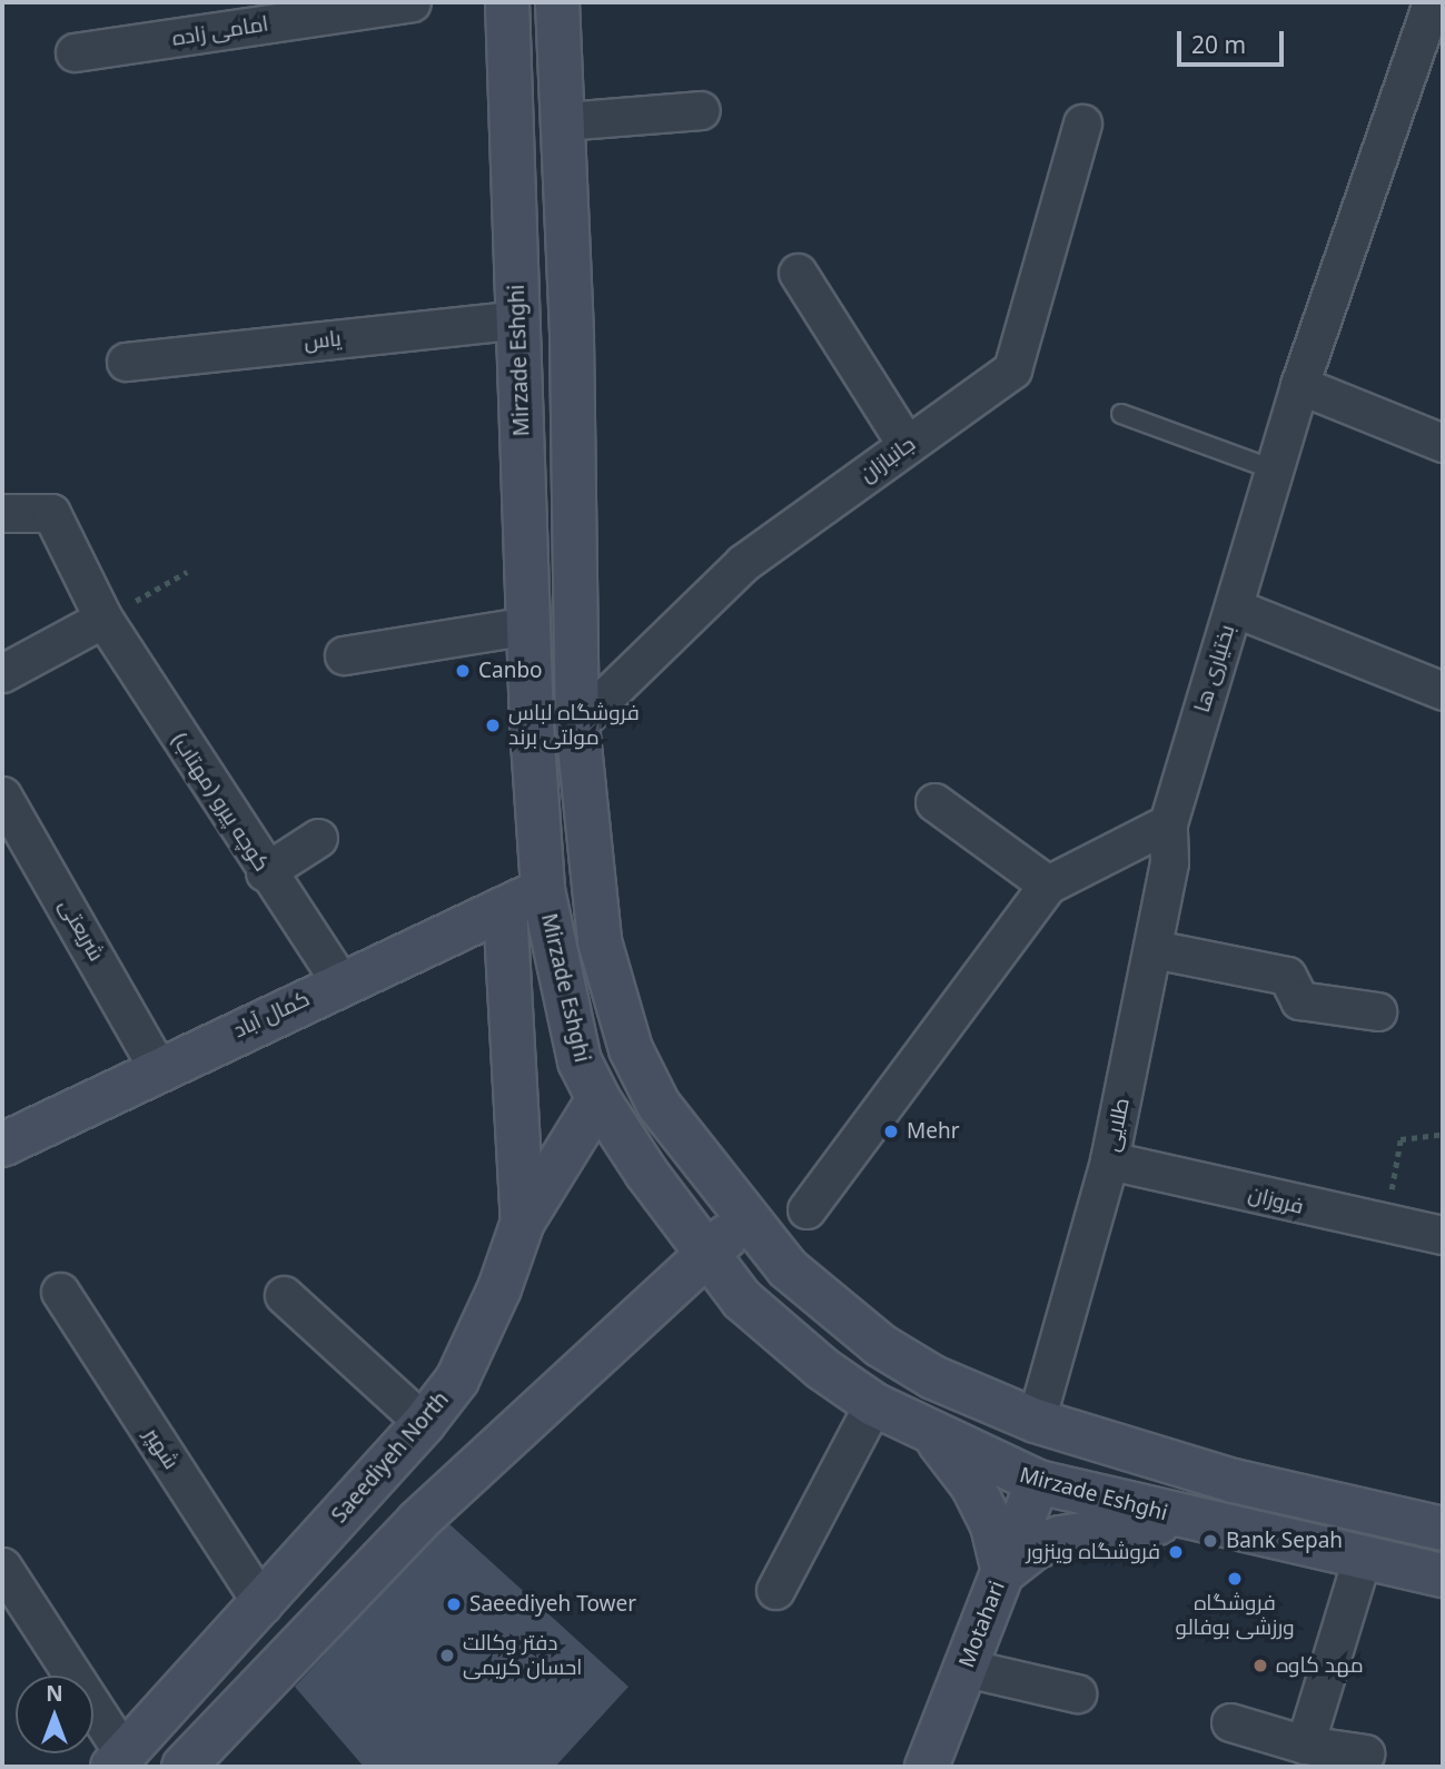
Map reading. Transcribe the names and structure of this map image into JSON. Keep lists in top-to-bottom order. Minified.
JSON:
{"streets":{"main road":["Mirzade Eshghi","کمال آباد","Saeediyeh North","Motahari"],"street":["امامی زاده","یاس","جانبازان","بختیاری ها","کوچه پیرو (مهتاب)","شریعتی","طلایی","فروزان","شهپر"]},"crossings":[["یاس","Mirzade Eshghi"],["Mirzade Eshghi","جانبازان"],["Mirzade Eshghi","کمال آباد"],["Mirzade Eshghi","طلایی"],["Mirzade Eshghi","Saeediyeh North"],["Mirzade Eshghi","Motahari"],["بختیاری ها","طلایی"],["کوچه پیرو (مهتاب)","کمال آباد"],["شریعتی","کمال آباد"],["طلایی","فروزان"],["شهپر","Saeediyeh North"]],"places":["Canbo","فروشگاه لباس مولتی برند","Mehr","Bank Sepah","فروشگاه وینزور","فروشگاه ورزشی بوفالو","Saeediyeh Tower","دفتر وکالت احسان کریمی","مهد کاوه"],"scale_bar":"20 m","north":"top"}
